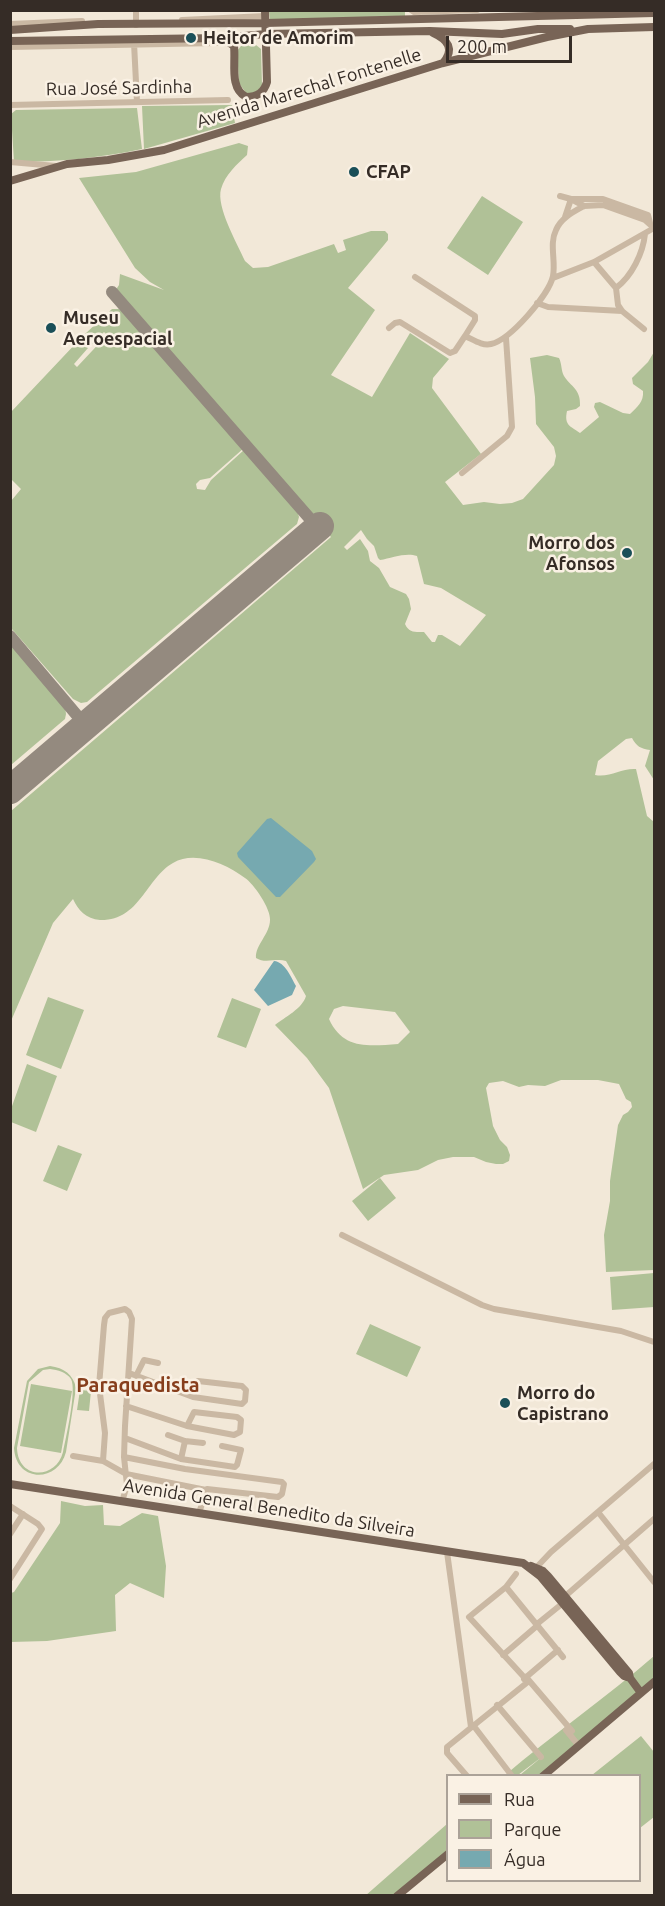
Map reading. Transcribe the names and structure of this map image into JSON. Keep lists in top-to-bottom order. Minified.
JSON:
{"streets":{"main road":["Avenida Marechal Fontenelle","Avenida General Benedito da Silveira"],"street":["Rua José Sardinha"]},"districts":["Paraquedista"],"places":["Heitor de Amorim","CFAP","Museu Aeroespacial","Morro dos Afonsos","Morro do Capistrano"],"legend":["Rua","Parque","Água"],"scale_bar":"200 m"}
